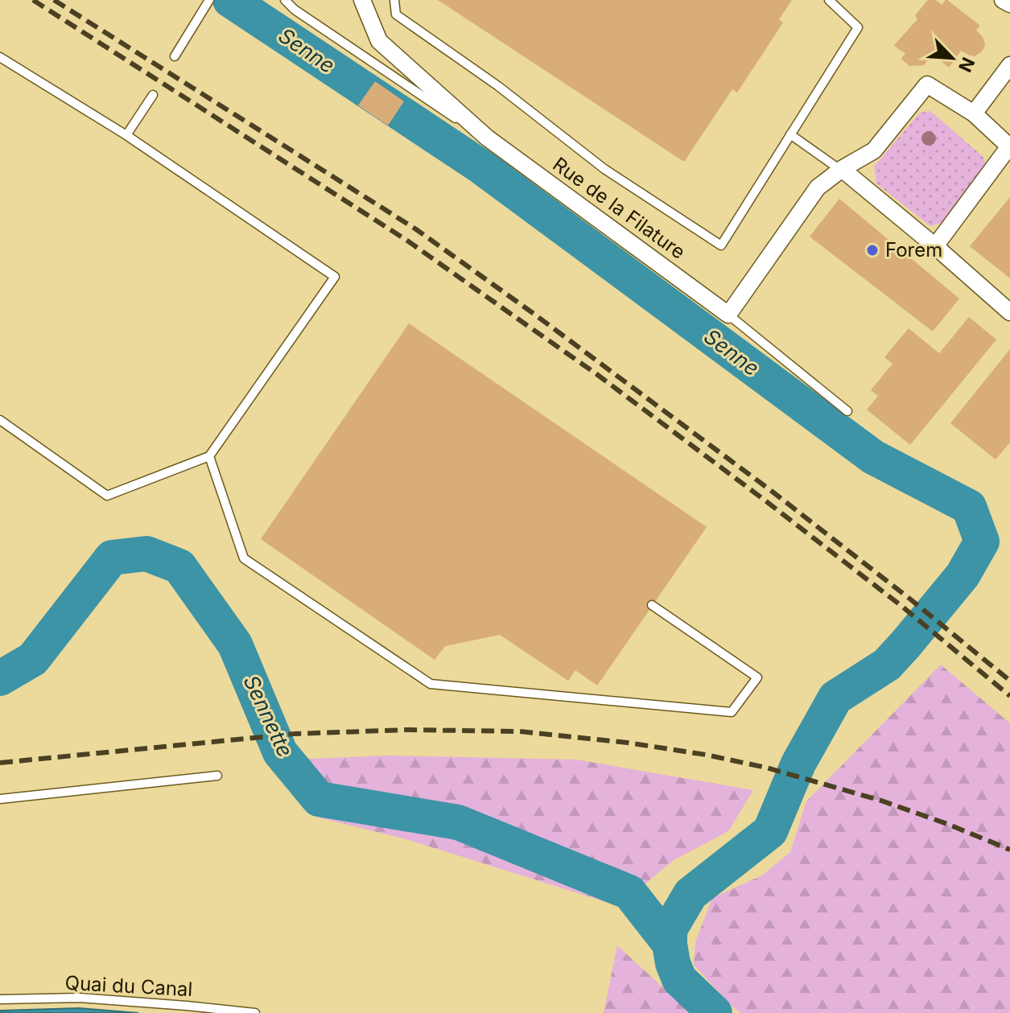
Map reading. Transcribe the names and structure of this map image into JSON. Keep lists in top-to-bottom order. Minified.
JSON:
{"streets":{"street":["Rue de la Filature"],"lane":["Quai du Canal"]},"water":["Senne","Sennette"],"places":["Forem"],"north":"bottom right"}
